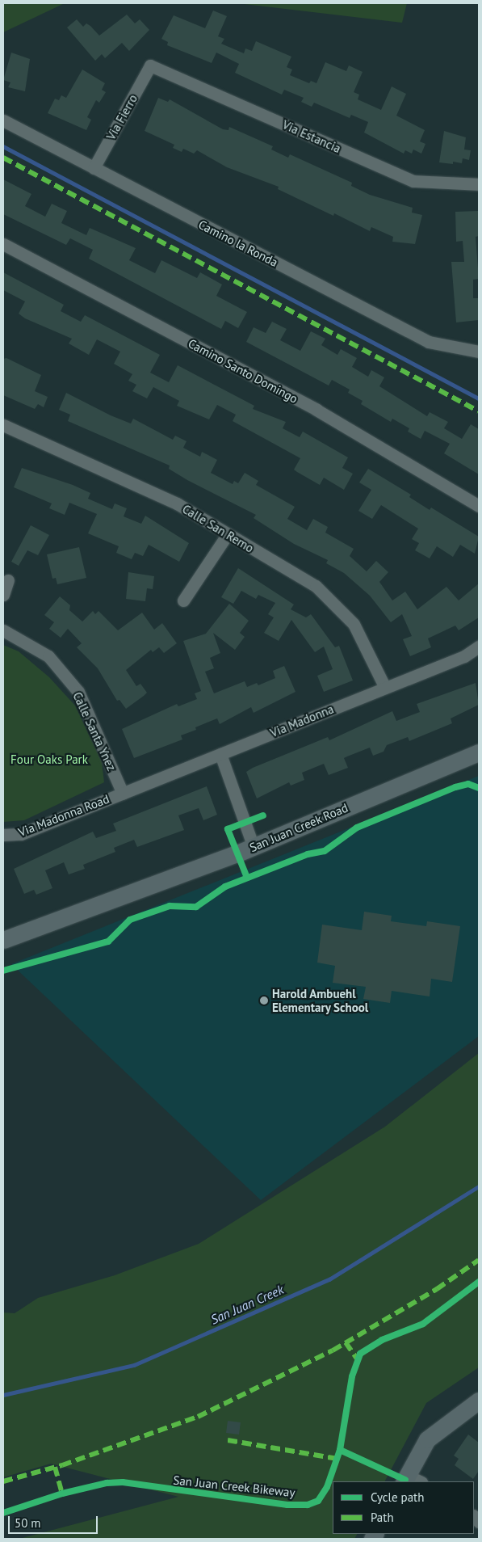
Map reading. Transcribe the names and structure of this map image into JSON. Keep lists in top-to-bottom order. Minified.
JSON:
{"streets":{"street":["Via Fierro","Via Estancia","Camino la Ronda","Camino Santo Domingo","Calle San Remo","Via Madonna","Calle Santa Ynez","Via Madonna Road","San Juan Creek Road"],"cycle path":["San Juan Creek Bikeway"]},"crossings":[["Via Fierro","Via Estancia"],["Via Fierro","Camino la Ronda"],["Calle San Remo","Via Madonna"],["Via Madonna","Calle Santa Ynez"],["Via Madonna","Via Madonna Road"],["Calle Santa Ynez","Via Madonna Road"]],"water":["San Juan Creek"],"parks":["Four Oaks Park"],"places":["Harold Ambuehl Elementary School"],"legend":["Cycle path","Path"],"scale_bar":"50 m"}
